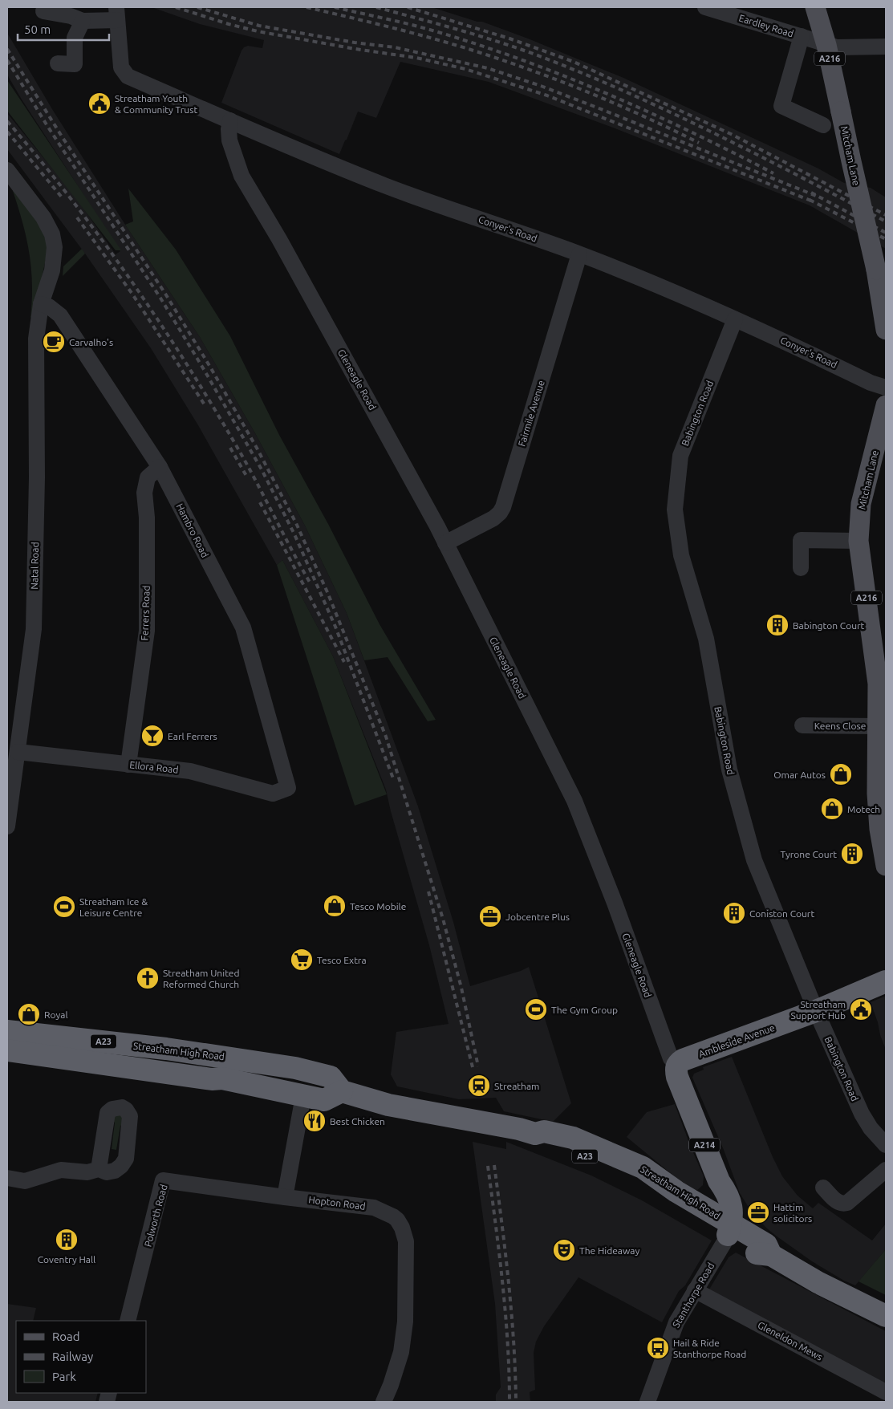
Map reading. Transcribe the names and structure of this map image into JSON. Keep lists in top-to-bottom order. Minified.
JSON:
{"streets":{"highway":["Gleneagle Road","Ambleside Avenue","A23","Streatham High Road","A214"],"main road":["A216","Mitcham Lane"],"street":["Eardley Road","Conyer's Road","Fairmile Avenue","Babington Road","Hambro Road","Natal Road","Ferrers Road","Keens Close","Ellora Road","Hopton Road","Polworth Road","Stanthorpe Road","Gleneldon Mews"]},"crossings":[["Eardley Road","Mitcham Lane"],["Mitcham Lane","Keens Close"],["Conyer's Road","Gleneagle Road"],["Conyer's Road","Fairmile Avenue"],["Conyer's Road","Babington Road"],["Gleneagle Road","Fairmile Avenue"],["Gleneagle Road","Ambleside Avenue"],["Gleneagle Road","Streatham High Road"],["Gleneagle Road","Stanthorpe Road"],["Babington Road","Ambleside Avenue"],["Hambro Road","Natal Road"],["Hambro Road","Ferrers Road"],["Hambro Road","Ellora Road"],["Natal Road","Ellora Road"],["Ferrers Road","Ellora Road"],["A23","Streatham High Road"],["Streatham High Road","Stanthorpe Road"],["Hopton Road","Polworth Road"],["Stanthorpe Road","Gleneldon Mews"]],"places":{"public building":["Streatham Youth & Community Trust","Streatham Support Hub"],"cafe":["Carvalho's"],"building":["Babington Court","Tyrone Court","Coniston Court","Coventry Hall"],"bar":["Earl Ferrers"],"shop":["Omar Autos","Motech","Tesco Mobile","Royal"],"sports":["Streatham Ice & Leisure Centre","The Gym Group"],"office":["Jobcentre Plus","Hattim solicitors"],"supermarket":["Tesco Extra"],"church":["Streatham United Reformed Church"],"station":["Streatham"],"restaurant":["Best Chicken"],"theatre":["The Hideaway"],"bus stop":["Hail & Ride Stanthorpe Road"]},"legend":["Road","Railway","Park"],"scale_bar":"50 m"}
